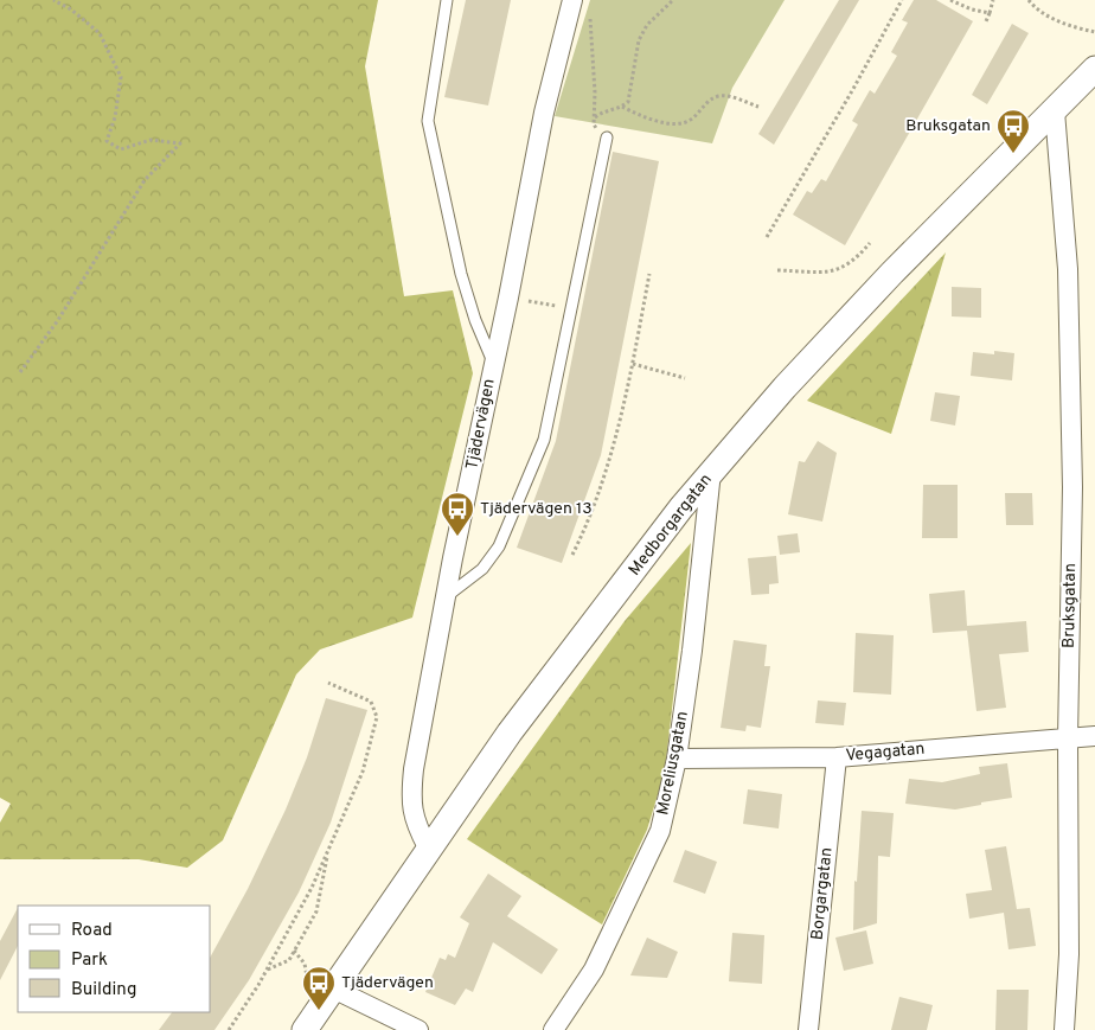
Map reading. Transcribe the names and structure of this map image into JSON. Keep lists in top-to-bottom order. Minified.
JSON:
{"streets":{"street":["Tjädervägen","Medborgargatan","Bruksgatan","Vegagatan","Moreliusgatan","Borgargatan"]},"crossings":[["Tjädervägen","Medborgargatan"],["Medborgargatan","Bruksgatan"],["Medborgargatan","Moreliusgatan"],["Bruksgatan","Vegagatan"],["Vegagatan","Moreliusgatan"],["Vegagatan","Borgargatan"]],"places":{"bus stop":["Bruksgatan","Tjädervägen 13","Tjädervägen"]},"legend":["Road","Park","Building"]}
